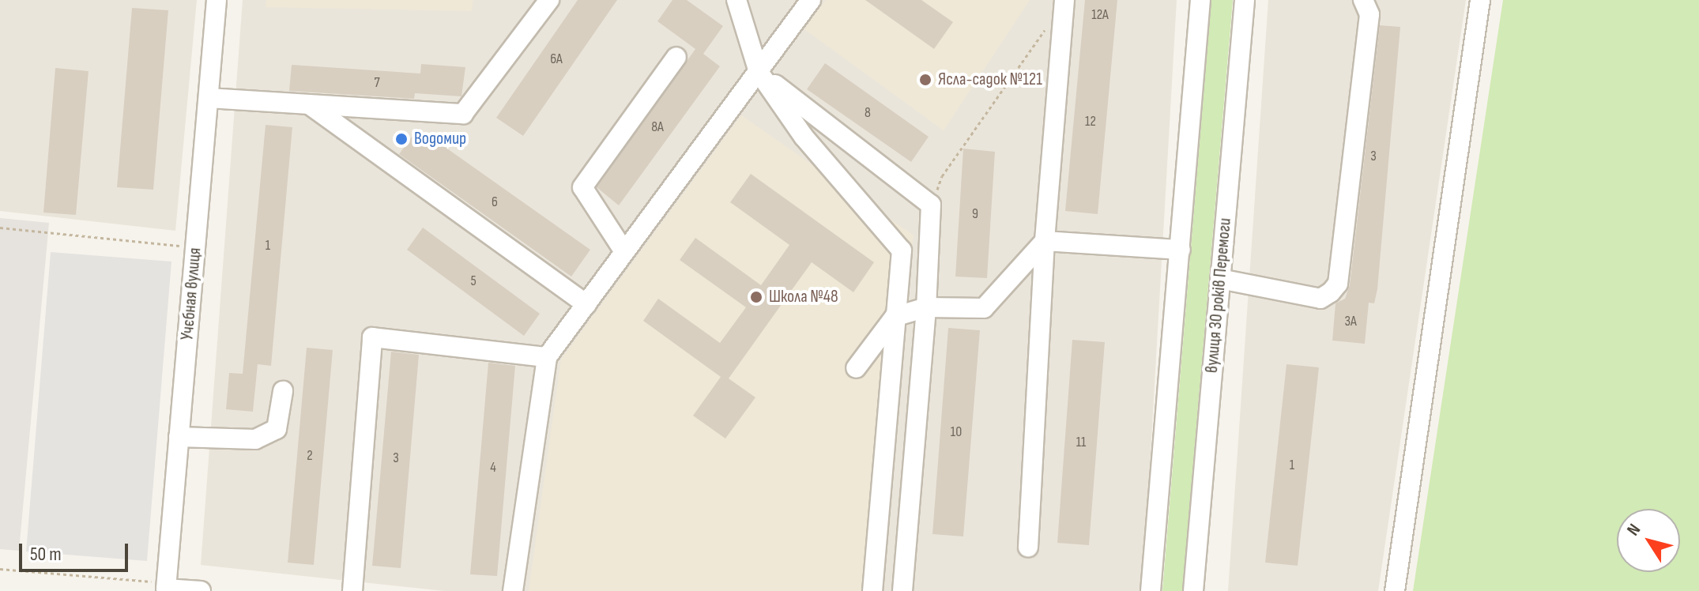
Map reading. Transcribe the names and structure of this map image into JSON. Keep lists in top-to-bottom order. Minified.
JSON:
{"streets":{"street":["Учєбная вулиця","вулиця 30 років Перемоги"]},"places":["Ясла-садок №121","Водомир","Школа №48"],"house_numbers":["12А","6А","7","8","12","8А","3","6","9","1","5","3А","10","11","2","3","1","4"],"scale_bar":"50 m","north":"top left"}
